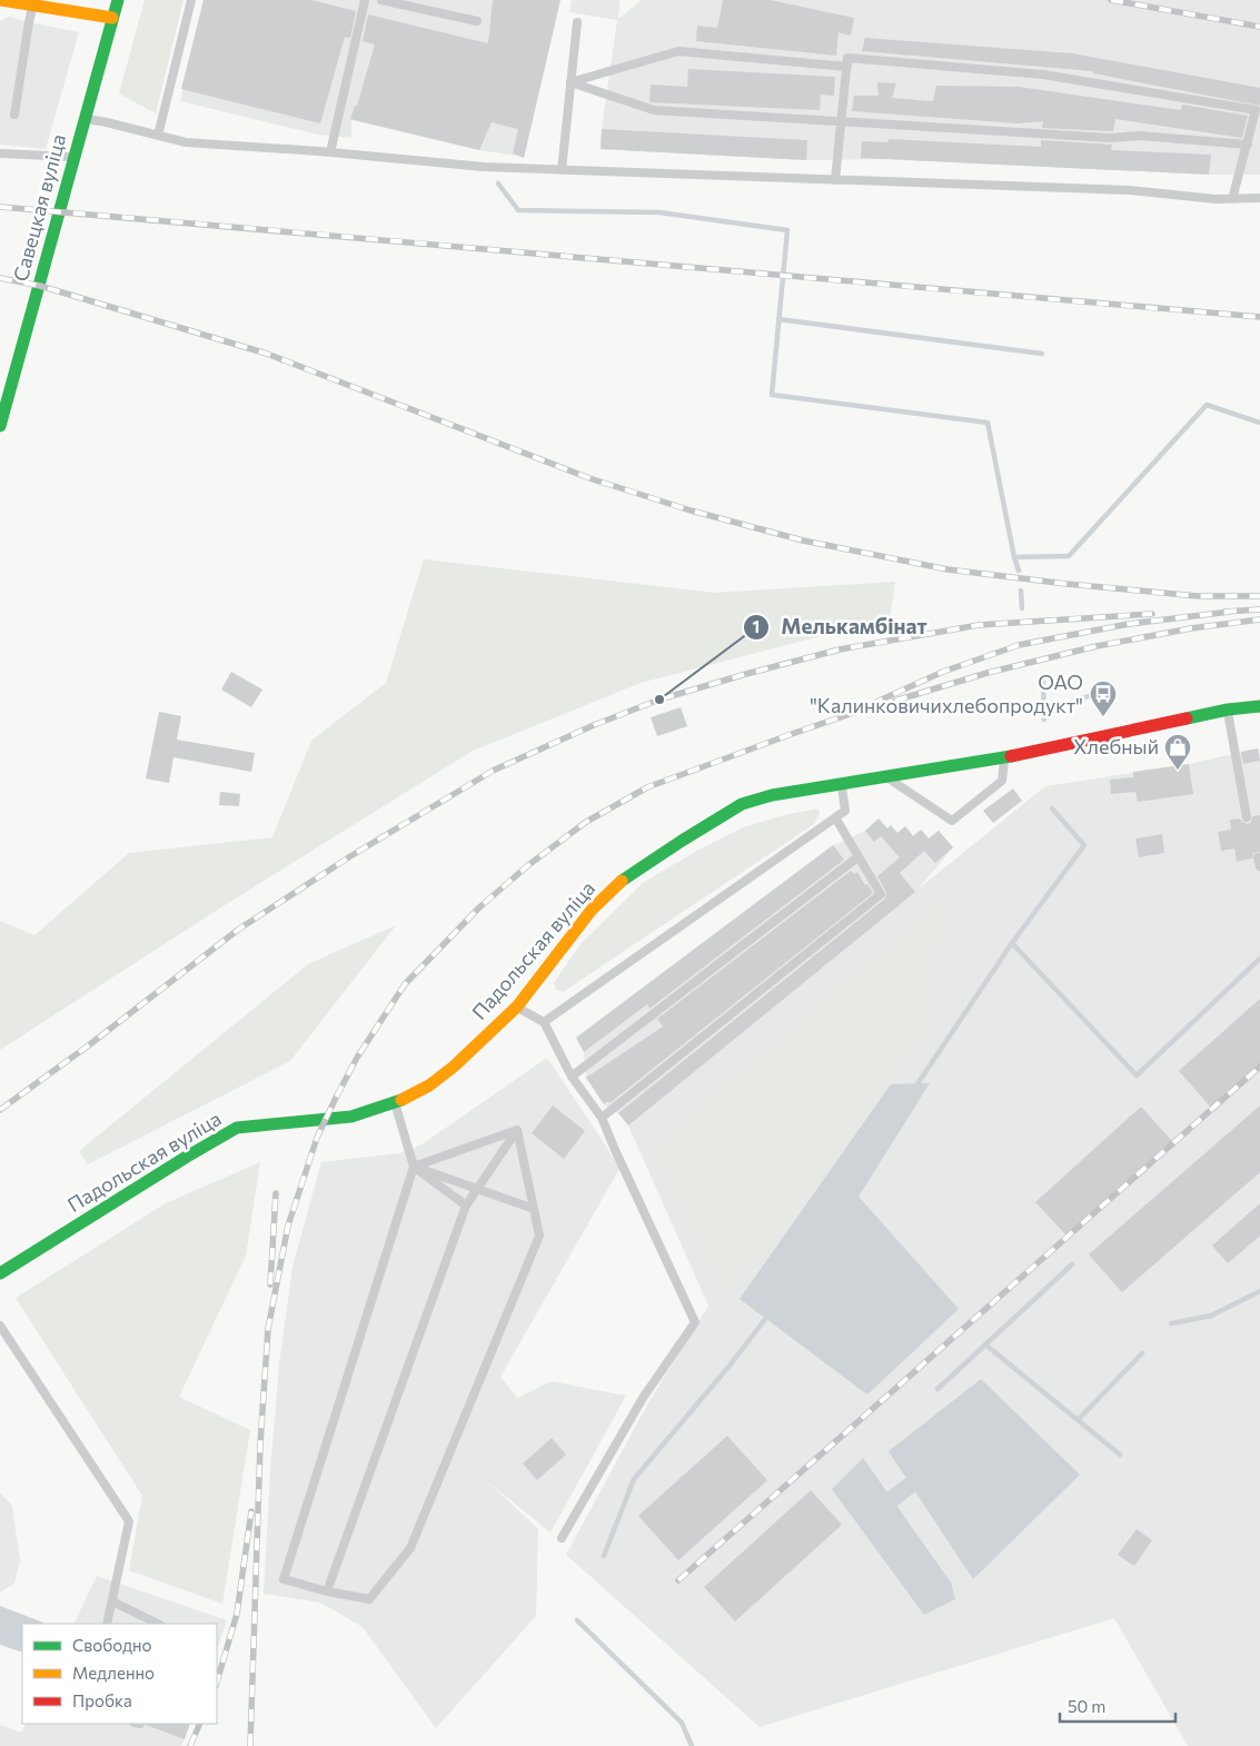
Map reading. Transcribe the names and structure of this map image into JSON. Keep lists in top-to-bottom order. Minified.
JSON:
{"streets":{"main road":["Савецкая вуліца","Падольская вуліца"]},"places":{"other":["Мелькамбінат"],"bus stop":["ОАО \"Калинковичихлебопродукт\""],"shop":["Хлебный"]},"legend":["Свободно","Медленно","Пробка"],"scale_bar":"50 m"}
